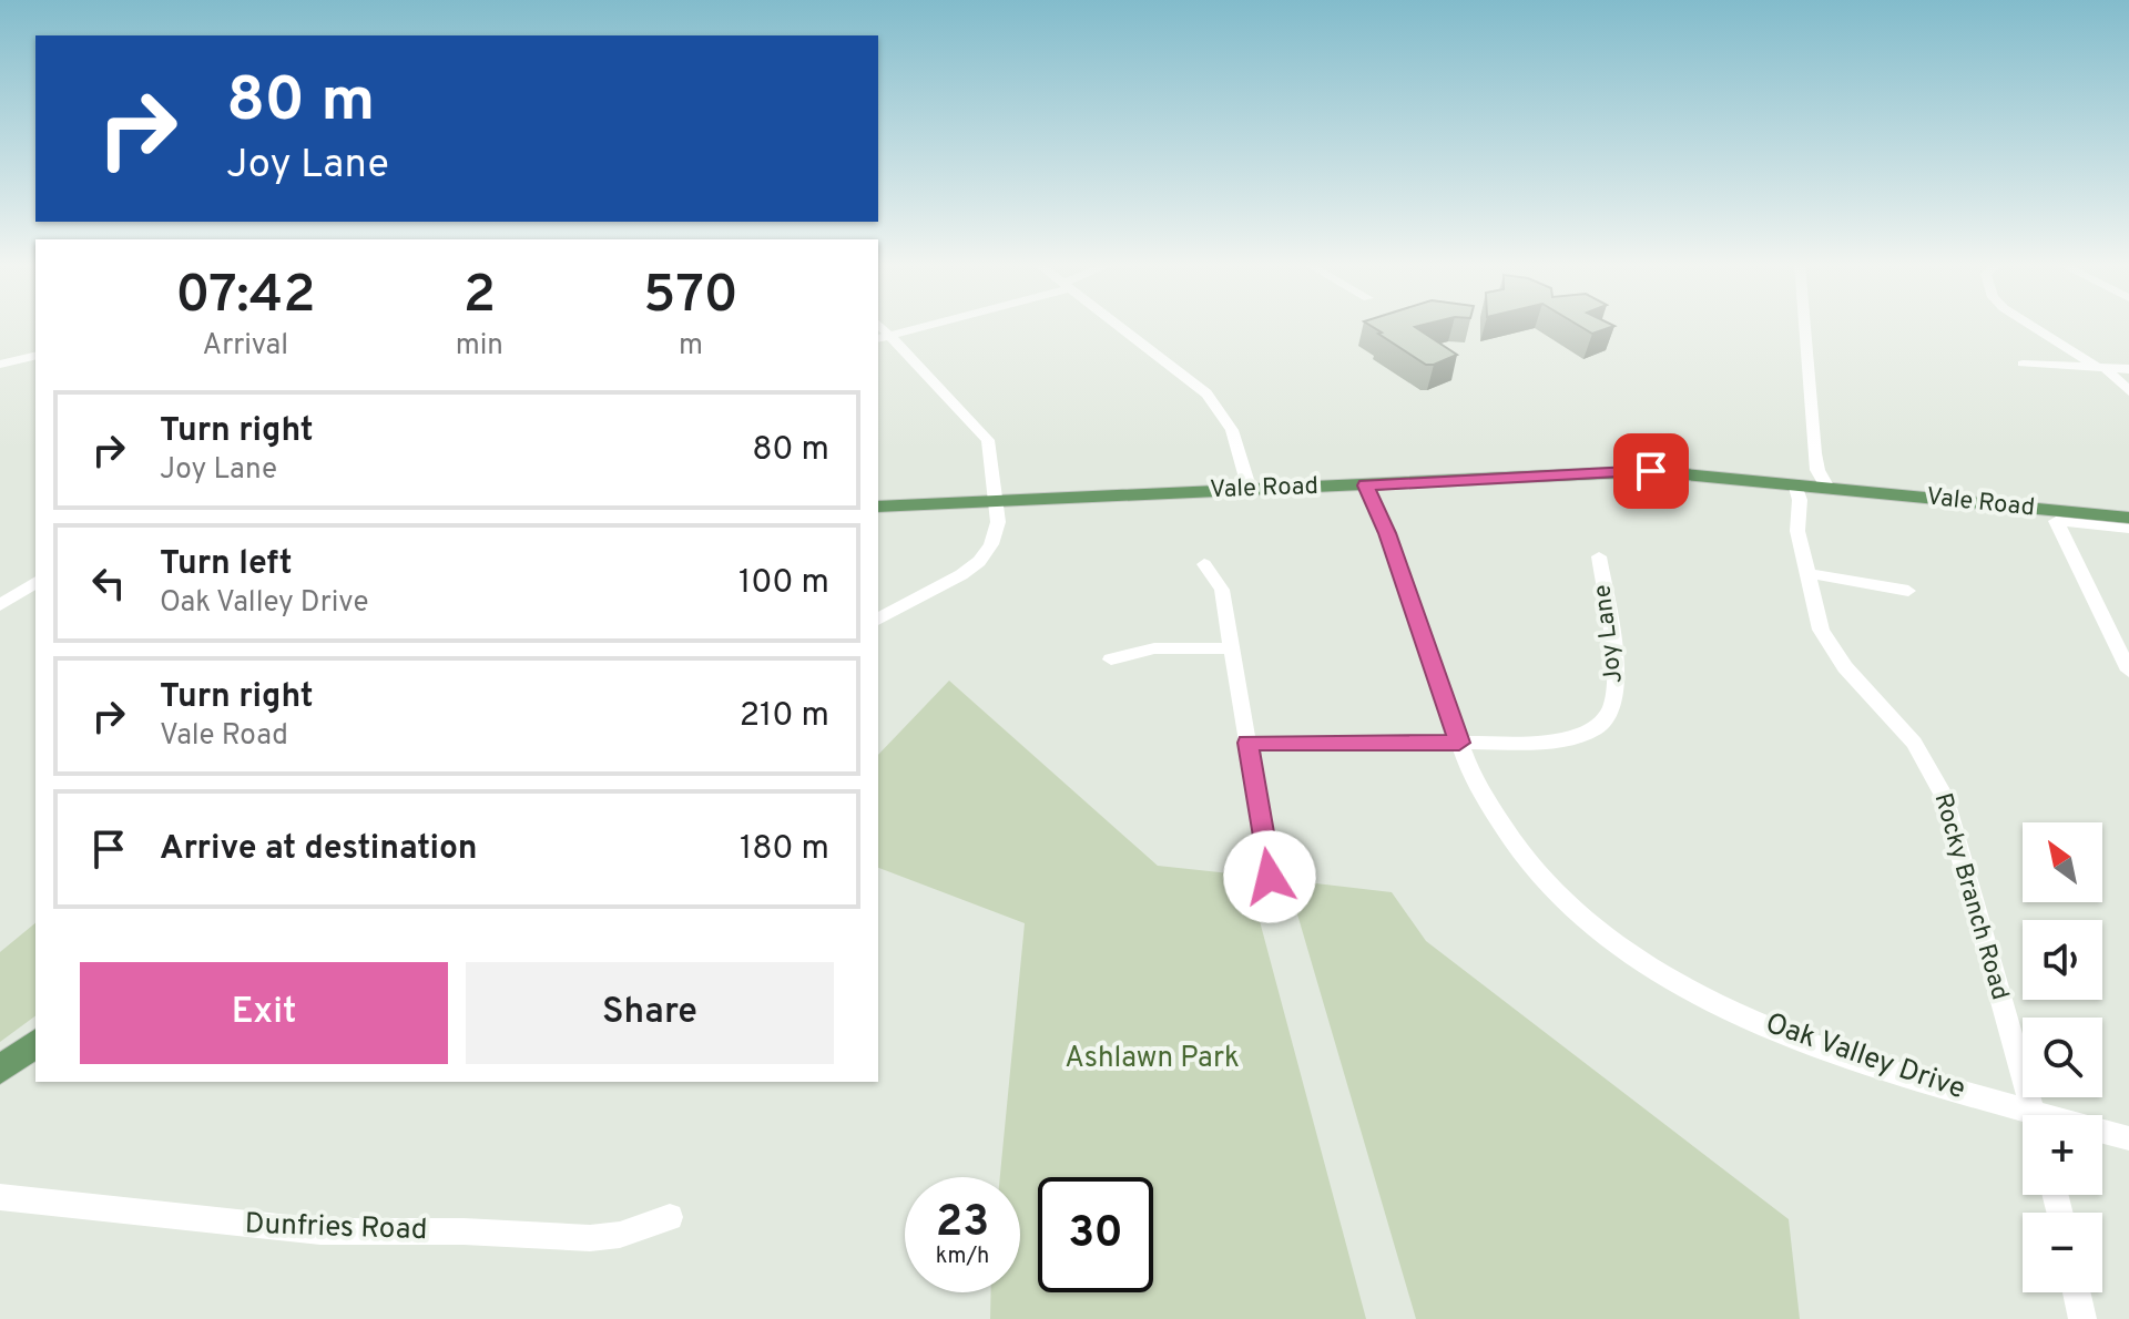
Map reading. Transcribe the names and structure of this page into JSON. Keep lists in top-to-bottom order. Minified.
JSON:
{"streets":{"main road":["Vale Road"],"street":["Joy Lane","Rocky Branch Road","Oak Valley Drive","Dunfries Road"]},"crossings":[["Vale Road","Rocky Branch Road"],["Vale Road","Oak Valley Drive"],["Joy Lane","Oak Valley Drive"]],"parks":["Ashlawn Park"],"north":"top left","page":{"turn":["80 m","Joy Lane"],"eta":["07:42","Arrival","2","min","570","m"],"list":[{"name":"Turn right","note":"Joy Lane","value":"80 m"},{"name":"Turn left","note":"Oak Valley Drive","value":"100 m"},{"name":"Turn right","note":"Vale Road","value":"210 m"},{"name":"Arrive at destination","value":"180 m"}],"map_buttons":["+","−"],"buttons":["Exit","Share"],"speed":"23 km/h","limit":"30"}}
